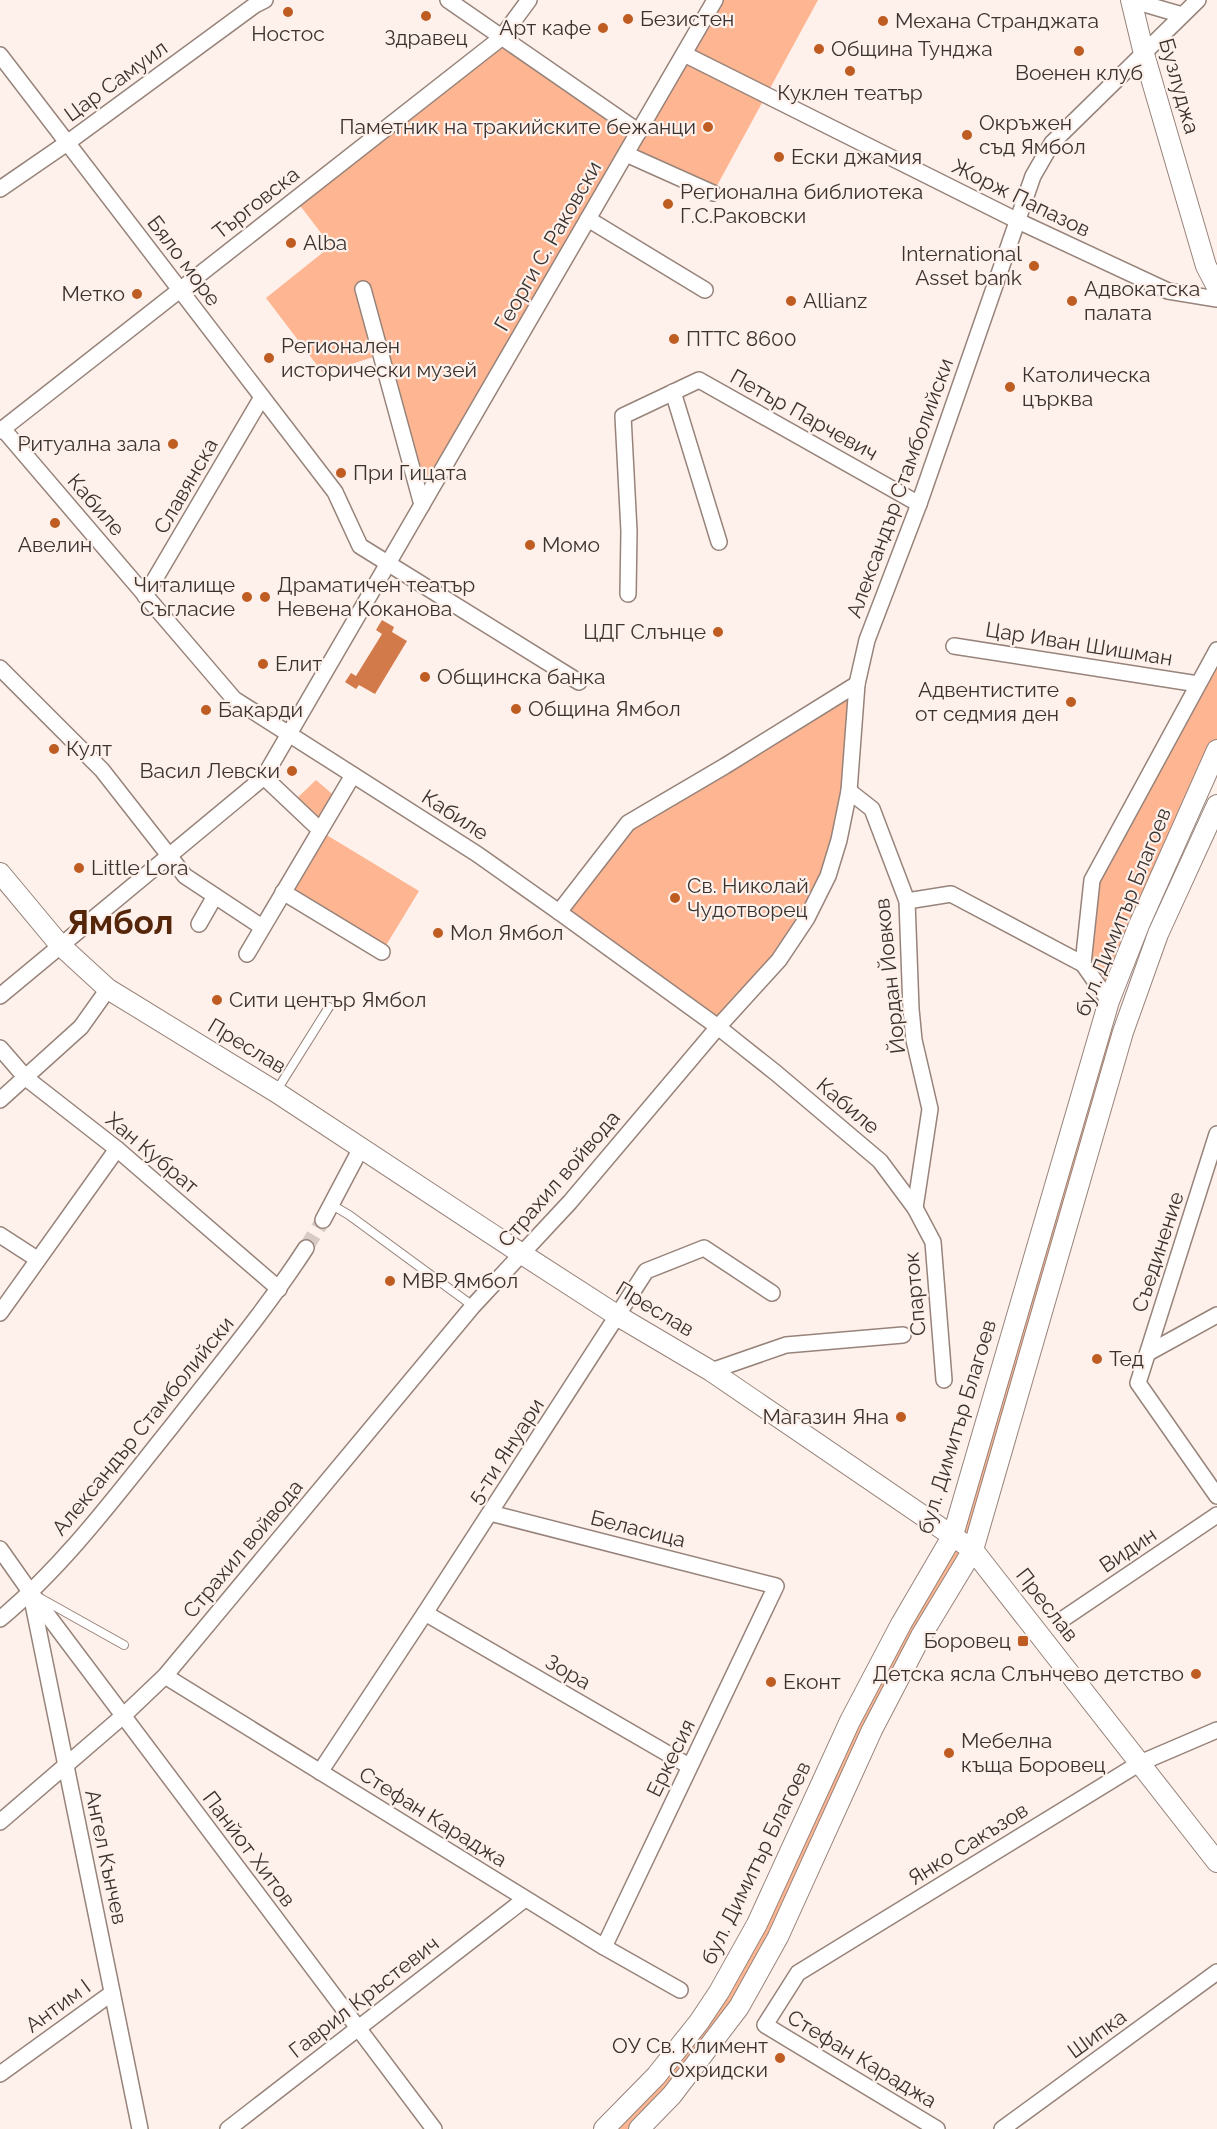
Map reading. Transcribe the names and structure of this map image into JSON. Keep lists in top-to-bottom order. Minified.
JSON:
{"streets":{"main road":["Бузлуджа","бул. Димитър Благоев","Преслав"],"street":["Цар Самуил","Жорж Папазов","Търговска","Георги С. Раковски","Бяло море","Петър Парчевич","Славянска","Александър Стамболийски","Кабиле","Цар Иван Шишман","Йордан Йовков","Хан Кубрат","Страхил войвода","Съединение","Спарток","5-ти Януари","Беласица","Видин","Зора","Еркесия","Стефан Караджа","Янко Сакъзов","Панйот Хитов","Ангел Кънчев","Гаврил Кръстевич","Антим I","Шипка"]},"crossings":[["Цар Самуил","Бяло море"],["Бузлуджа","Александър Стамболийски"],["Жорж Папазов","Георги С. Раковски"],["Жорж Папазов","Александър Стамболийски"],["Търговска","Бяло море"],["Търговска","Кабиле"],["Георги С. Раковски","Бяло море"],["Георги С. Раковски","Кабиле"],["Георги С. Раковски","Преслав"],["Бяло море","Славянска"],["Петър Парчевич","Александър Стамболийски"],["Славянска","Кабиле"],["Александър Стамболийски","Хан Кубрат"],["Александър Стамболийски","Страхил войвода"],["Александър Стамболийски","Панйот Хитов"],["Александър Стамболийски","Ангел Кънчев"],["Кабиле","Йордан Йовков"],["Кабиле","Страхил войвода"],["Кабиле","Спарток"],["бул. Димитър Благоев","Преслав"],["Йордан Йовков","Страхил войвода"],["Йордан Йовков","Спарток"],["Преслав","Страхил войвода"],["Преслав","5-ти Януари"],["Преслав","Янко Сакъзов"],["Страхил войвода","Стефан Караджа"],["Страхил войвода","Панйот Хитов"],["Страхил войвода","Ангел Кънчев"],["5-ти Януари","Беласица"],["5-ти Януари","Зора"],["5-ти Януари","Стефан Караджа"],["Беласица","Еркесия"],["Зора","Еркесия"],["Еркесия","Стефан Караджа"],["Стефан Караджа","Янко Сакъзов"],["Стефан Караджа","Гаврил Кръстевич"],["Панйот Хитов","Ангел Кънчев"],["Панйот Хитов","Гаврил Кръстевич"],["Ангел Кънчев","Антим I"]],"districts":["Ямбол"],"places":{"other":["Ностос","Здравец","Безистен","Механа Странджата","Арт кафе","Община Тунджа","Военен клуб","Куклен театър","Паметник на тракийските бежанци","Окръжен съд Ямбол","Ески джамия","Регионална библиотека Г.С.Раковски","Alba","International Asset bank","Метко","Allianz","Адвокатска палата","ПТТС 8600","Регионален исторически музей","Католическа църква","Ритуална зала","При Гицата","Авелин","Момо","Читалище Съгласие","Драматичен театър Невена Коканова","ЦДГ Слънце","Елит","Общинска банка","Адвентистите от седмия ден","Община Ямбол","Бакарди","Култ","Васил Левски","Little Lora","Св. Николай Чудотворец","Мол Ямбол","Сити център Ямбол","МВР Ямбол","Тед","Магазин Яна","Детска ясла Слънчево детство","Еконт","Мебелна къща Боровец","ОУ Св. Климент Охридски"],"transit":["Боровец"]}}
